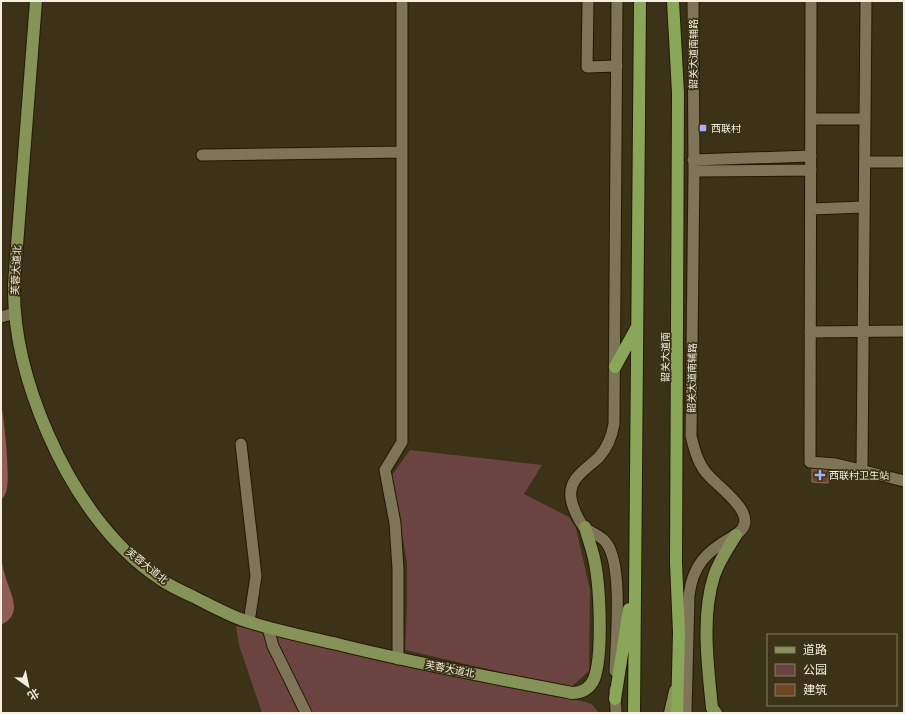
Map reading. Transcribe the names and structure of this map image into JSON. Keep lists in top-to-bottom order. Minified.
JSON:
{"streets":{"highway":["韶关大道南"],"main road":["芙蓉大道北"],"street":["韶关大道南辅路"]},"places":{"transit":["西联村"],"health":["西联村卫生站"]},"legend":["道路","公园","建筑"],"north":"bottom right"}
